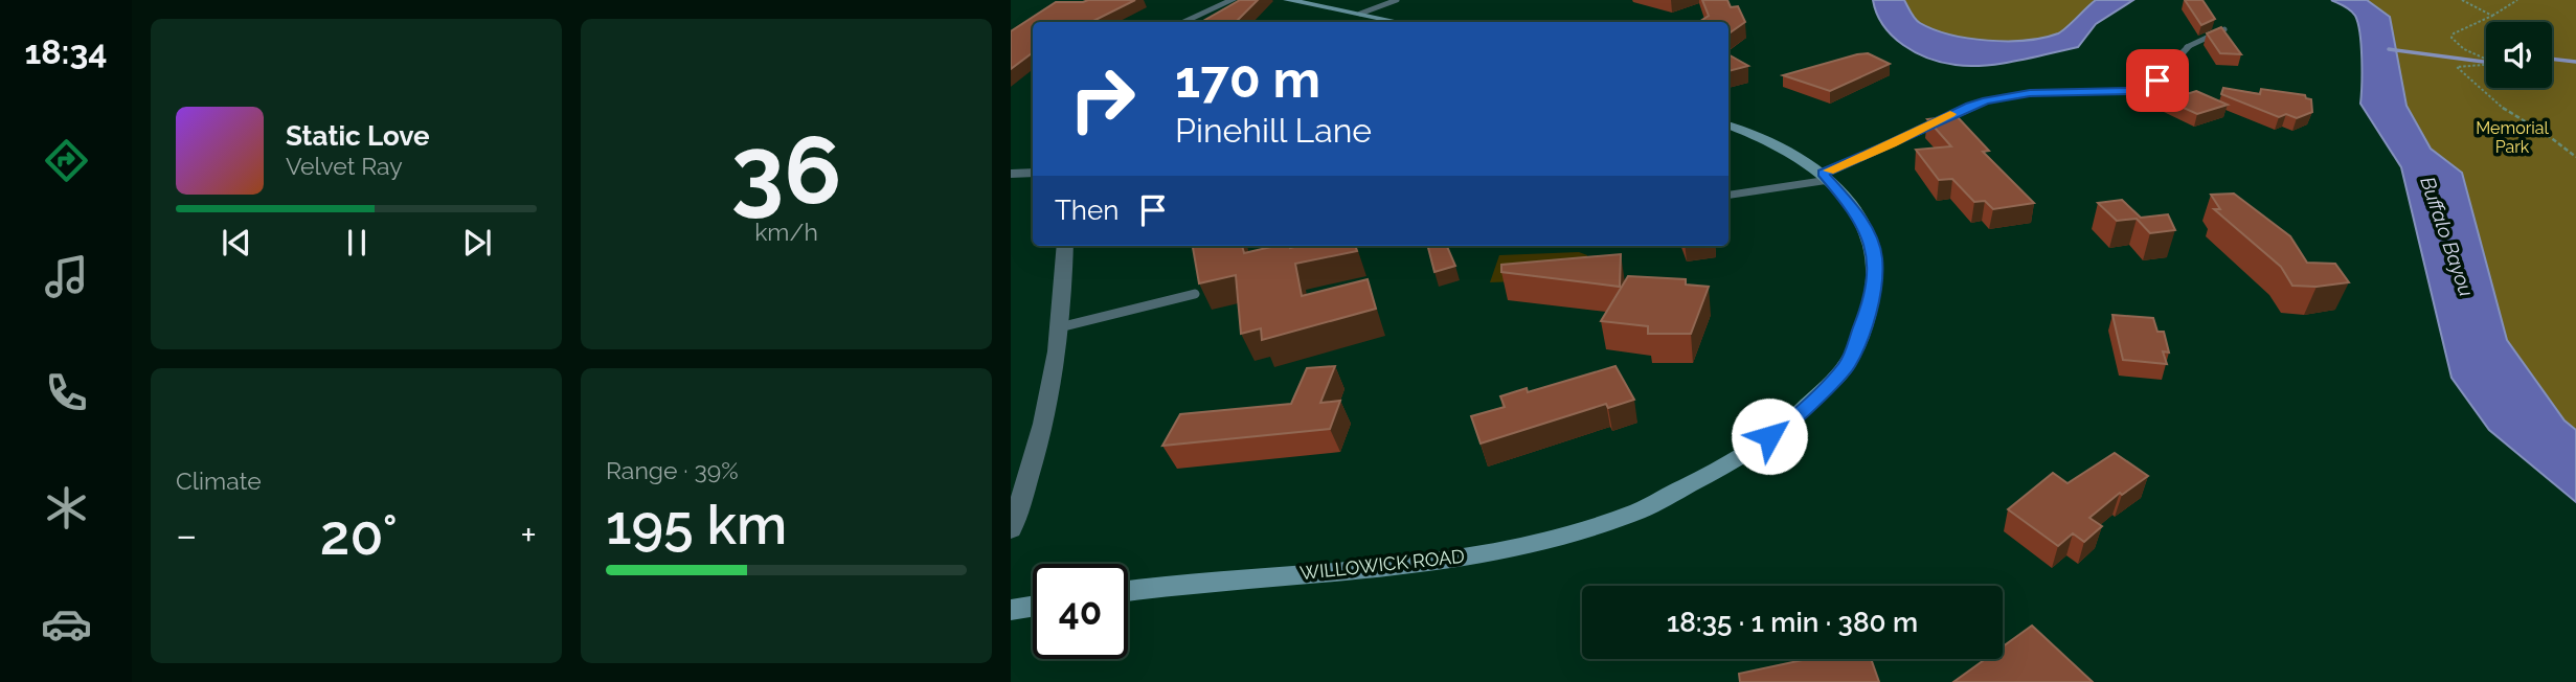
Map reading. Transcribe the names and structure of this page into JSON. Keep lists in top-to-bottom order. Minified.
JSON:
{"streets":{"street":["WILLOWICK ROAD"]},"water":["Buffalo Bayou"],"parks":["Memorial Park"],"page":{"tabs":"18:34","tile":[["36","km/h"],"Climate",["Range · 39%","195 km"]],"turn":["170 m","Pinehill Lane"],"song":["Static Love","Velvet Ray"],"then":"Then","heat":["−","20°","+"],"limit":"40","trip":"18:35 · 1 min · 380 m"}}
